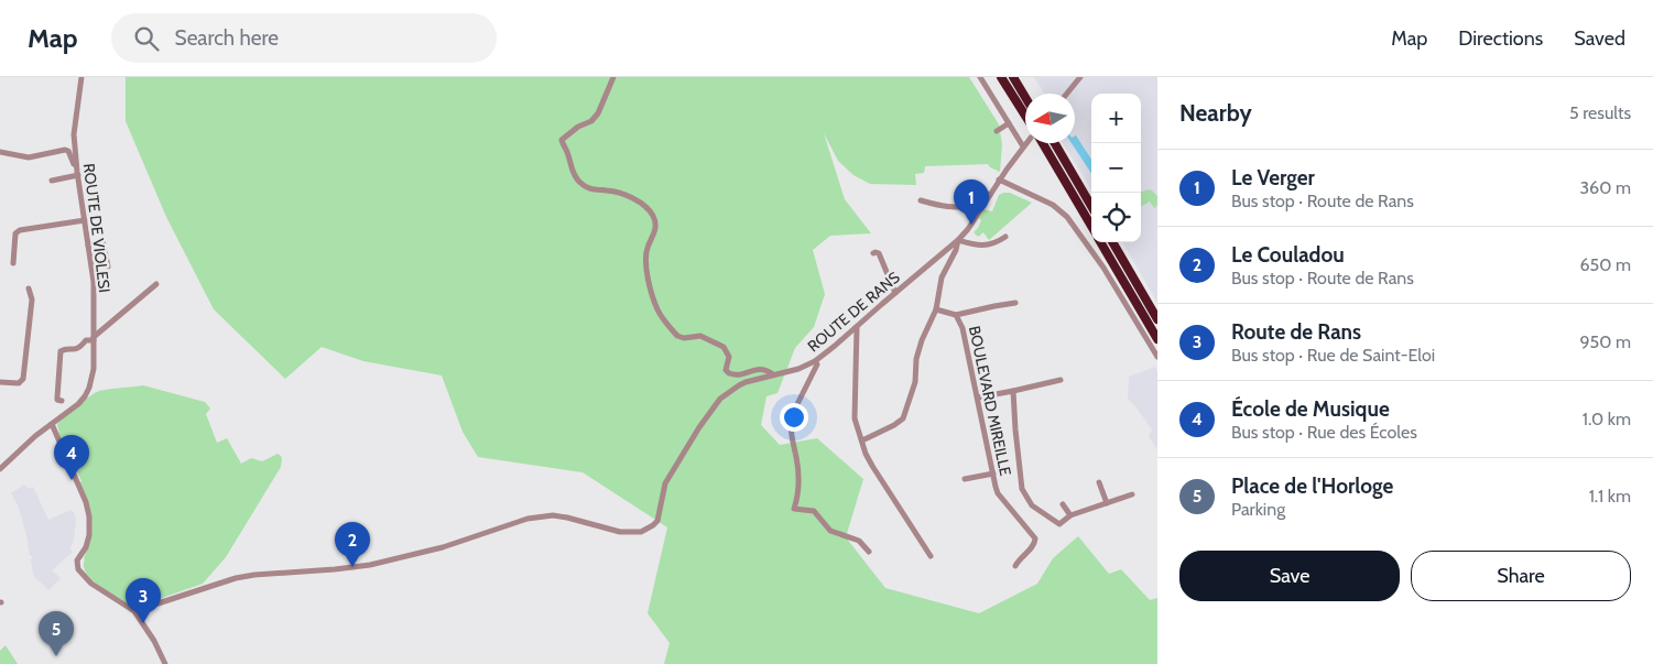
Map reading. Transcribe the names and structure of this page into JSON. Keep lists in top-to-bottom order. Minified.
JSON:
{"streets":{"street":["ROUTE DE VIOLESI","ROUTE DE RANS","BOULEVARD MIREILLE"]},"north":"left","page":{"header":"Map","search":"Search here","nav":["Map","Directions","Saved"],"heading":["Nearby","5 results"],"map_buttons":["+","−"],"list":[{"mark":"1","name":"Le Verger","note":"Bus stop · Route de Rans","value":"360 m"},{"mark":"2","name":"Le Couladou","note":"Bus stop · Route de Rans","value":"650 m"},{"mark":"3","name":"Route de Rans","note":"Bus stop · Rue de Saint-Eloi","value":"950 m"},{"mark":"4","name":"École de Musique","note":"Bus stop · Rue des Écoles","value":"1.0 km"},{"mark":"5","name":"Place de l'Horloge","note":"Parking","value":"1.1 km"}],"pins":["1","4","2","3","5"],"buttons":["Save","Share"]}}
